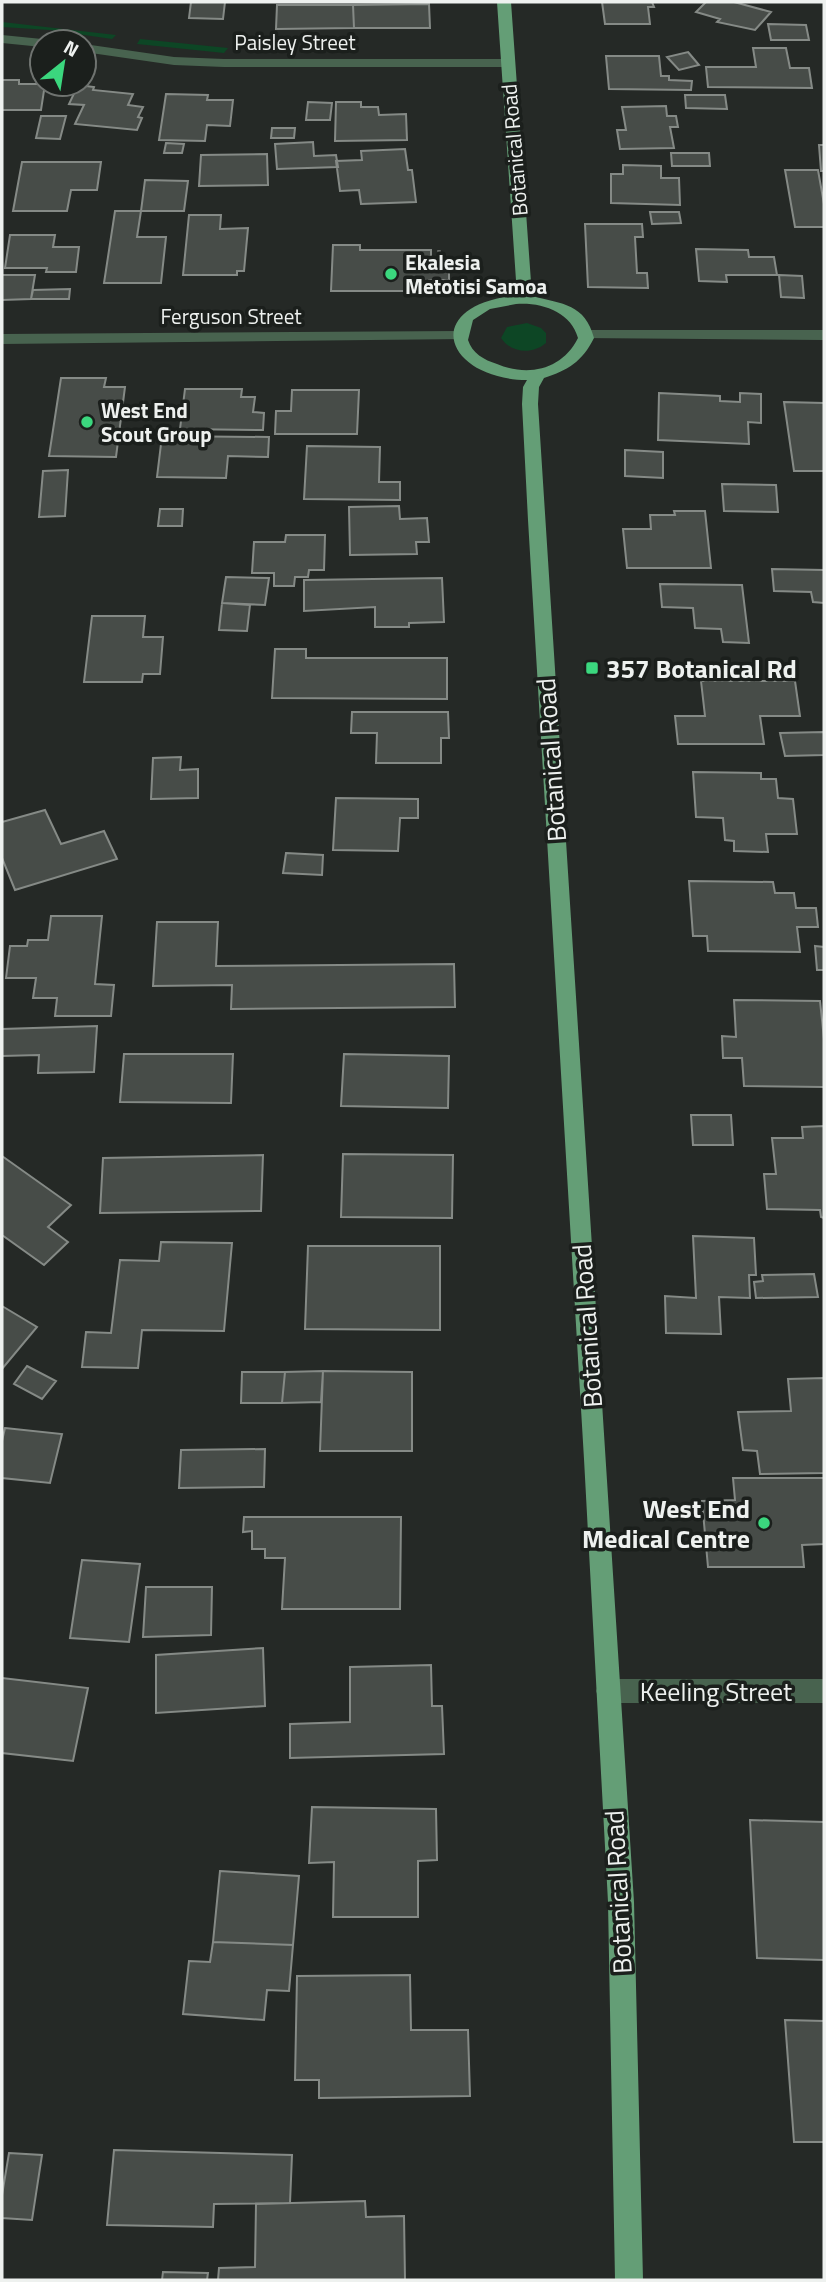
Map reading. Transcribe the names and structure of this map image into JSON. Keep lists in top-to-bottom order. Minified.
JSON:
{"streets":{"main road":["Botanical Road"],"street":["Paisley Street","Ferguson Street","Keeling Street"]},"crossings":[["Paisley Street","Botanical Road"],["Botanical Road","Ferguson Street"],["Botanical Road","Keeling Street"]],"places":{"other":["Ekalesia Metotisi Samoa","West End Scout Group","West End Medical Centre"],"transit":["357 Botanical Rd"]},"north":"top right"}
